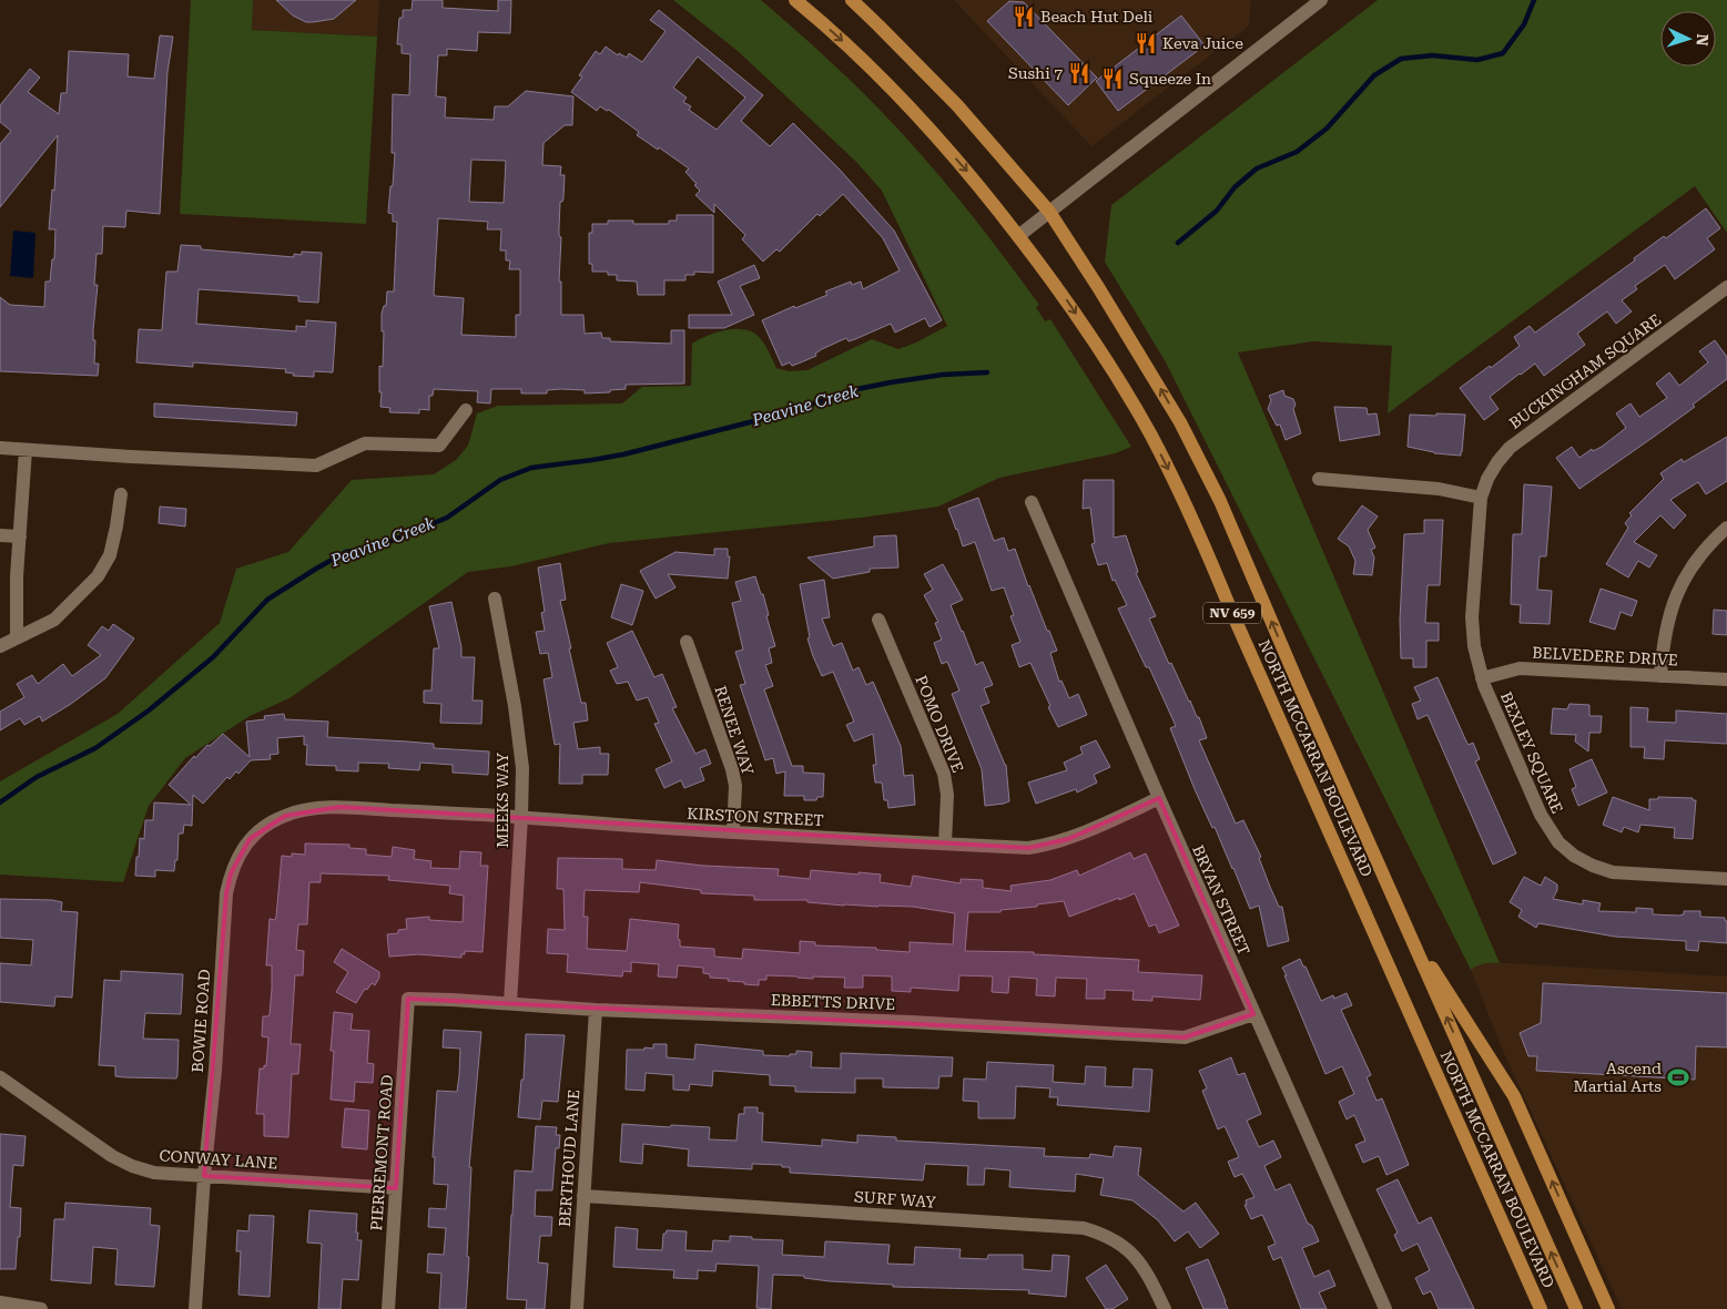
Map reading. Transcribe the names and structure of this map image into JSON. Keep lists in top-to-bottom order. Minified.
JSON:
{"streets":{"main road":["NV 659","NORTH MCCARRAN BOULEVARD"],"street":["BUCKINGHAM SQUARE","BELVEDERE DRIVE","POMO DRIVE","RENEE WAY","BEXLEY SQUARE","MEEKS WAY","KIRSTON STREET","BRYAN STREET","EBBETTS DRIVE","BOWIE ROAD","PIERREMONT ROAD","BERTHOUD LANE","CONWAY LANE","SURF WAY"]},"crossings":[["BUCKINGHAM SQUARE","BEXLEY SQUARE"],["BELVEDERE DRIVE","BEXLEY SQUARE"],["POMO DRIVE","KIRSTON STREET"],["RENEE WAY","KIRSTON STREET"],["MEEKS WAY","KIRSTON STREET"],["MEEKS WAY","EBBETTS DRIVE"],["KIRSTON STREET","BRYAN STREET"],["KIRSTON STREET","BOWIE ROAD"],["BRYAN STREET","EBBETTS DRIVE"],["EBBETTS DRIVE","PIERREMONT ROAD"],["EBBETTS DRIVE","BERTHOUD LANE"],["BOWIE ROAD","CONWAY LANE"],["PIERREMONT ROAD","CONWAY LANE"],["BERTHOUD LANE","SURF WAY"]],"water":["Peavine Creek"],"places":{"restaurant":["Beach Hut Deli","Keva Juice","Sushi 7","Squeeze In"],"sports":["Ascend Martial Arts"]},"north":"right"}
